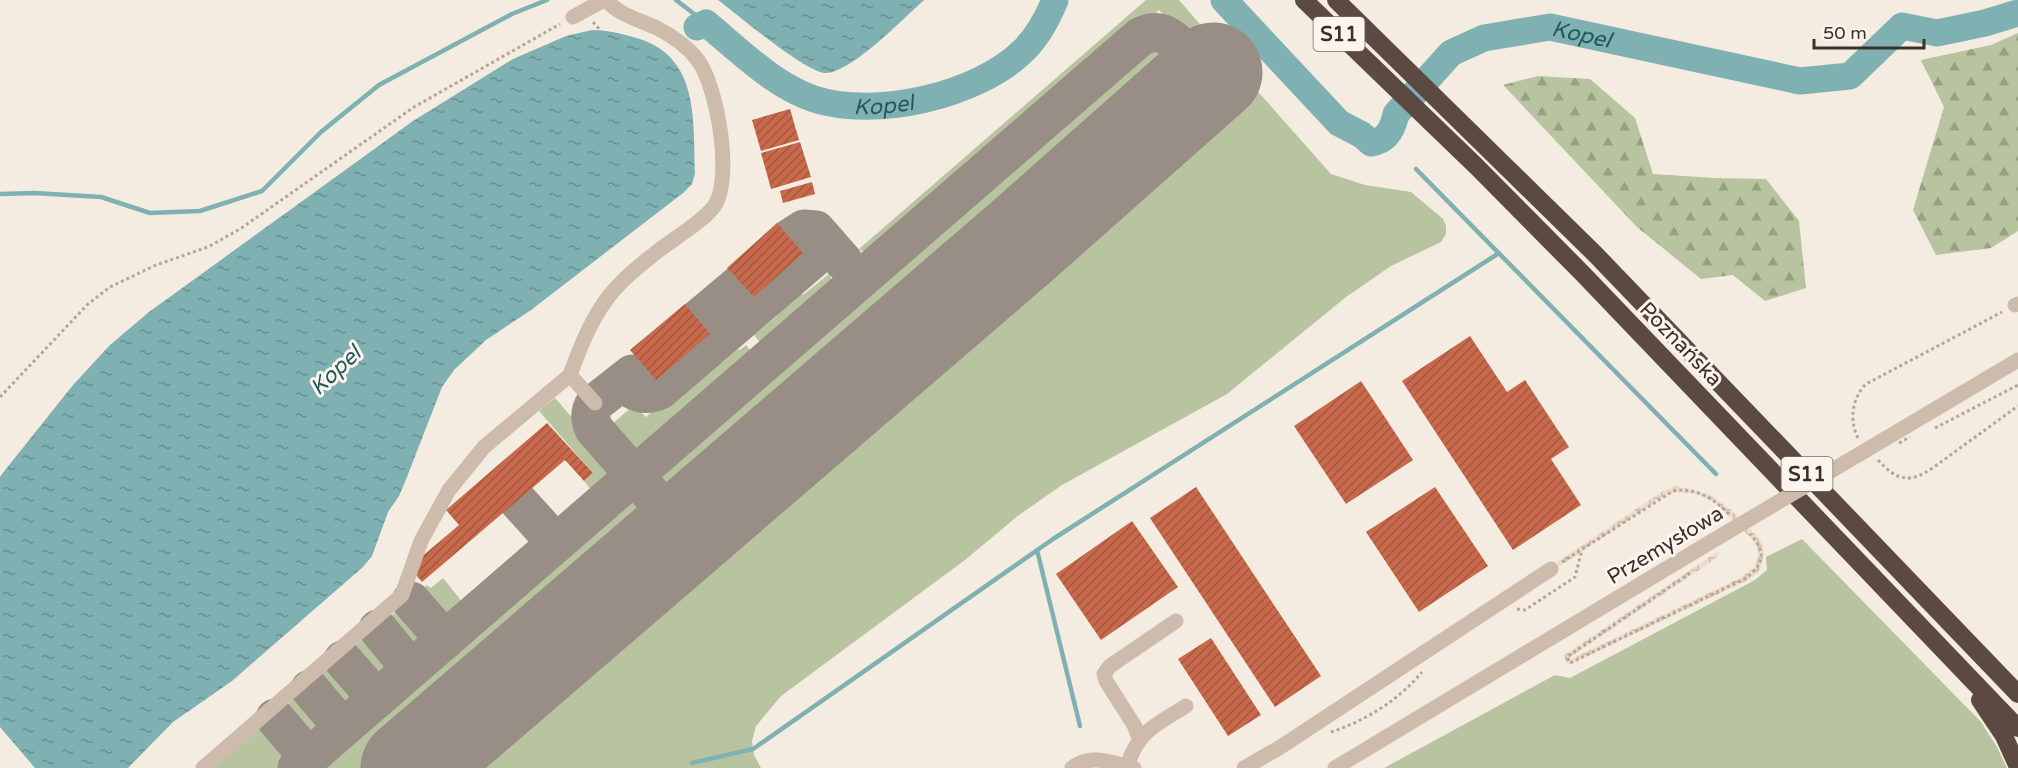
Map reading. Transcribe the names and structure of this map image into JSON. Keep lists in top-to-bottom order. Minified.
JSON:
{"streets":{"highway":["S11","Poznańska"],"street":["Przemysłowa"]},"water":["Kopel"],"scale_bar":"50 m"}
